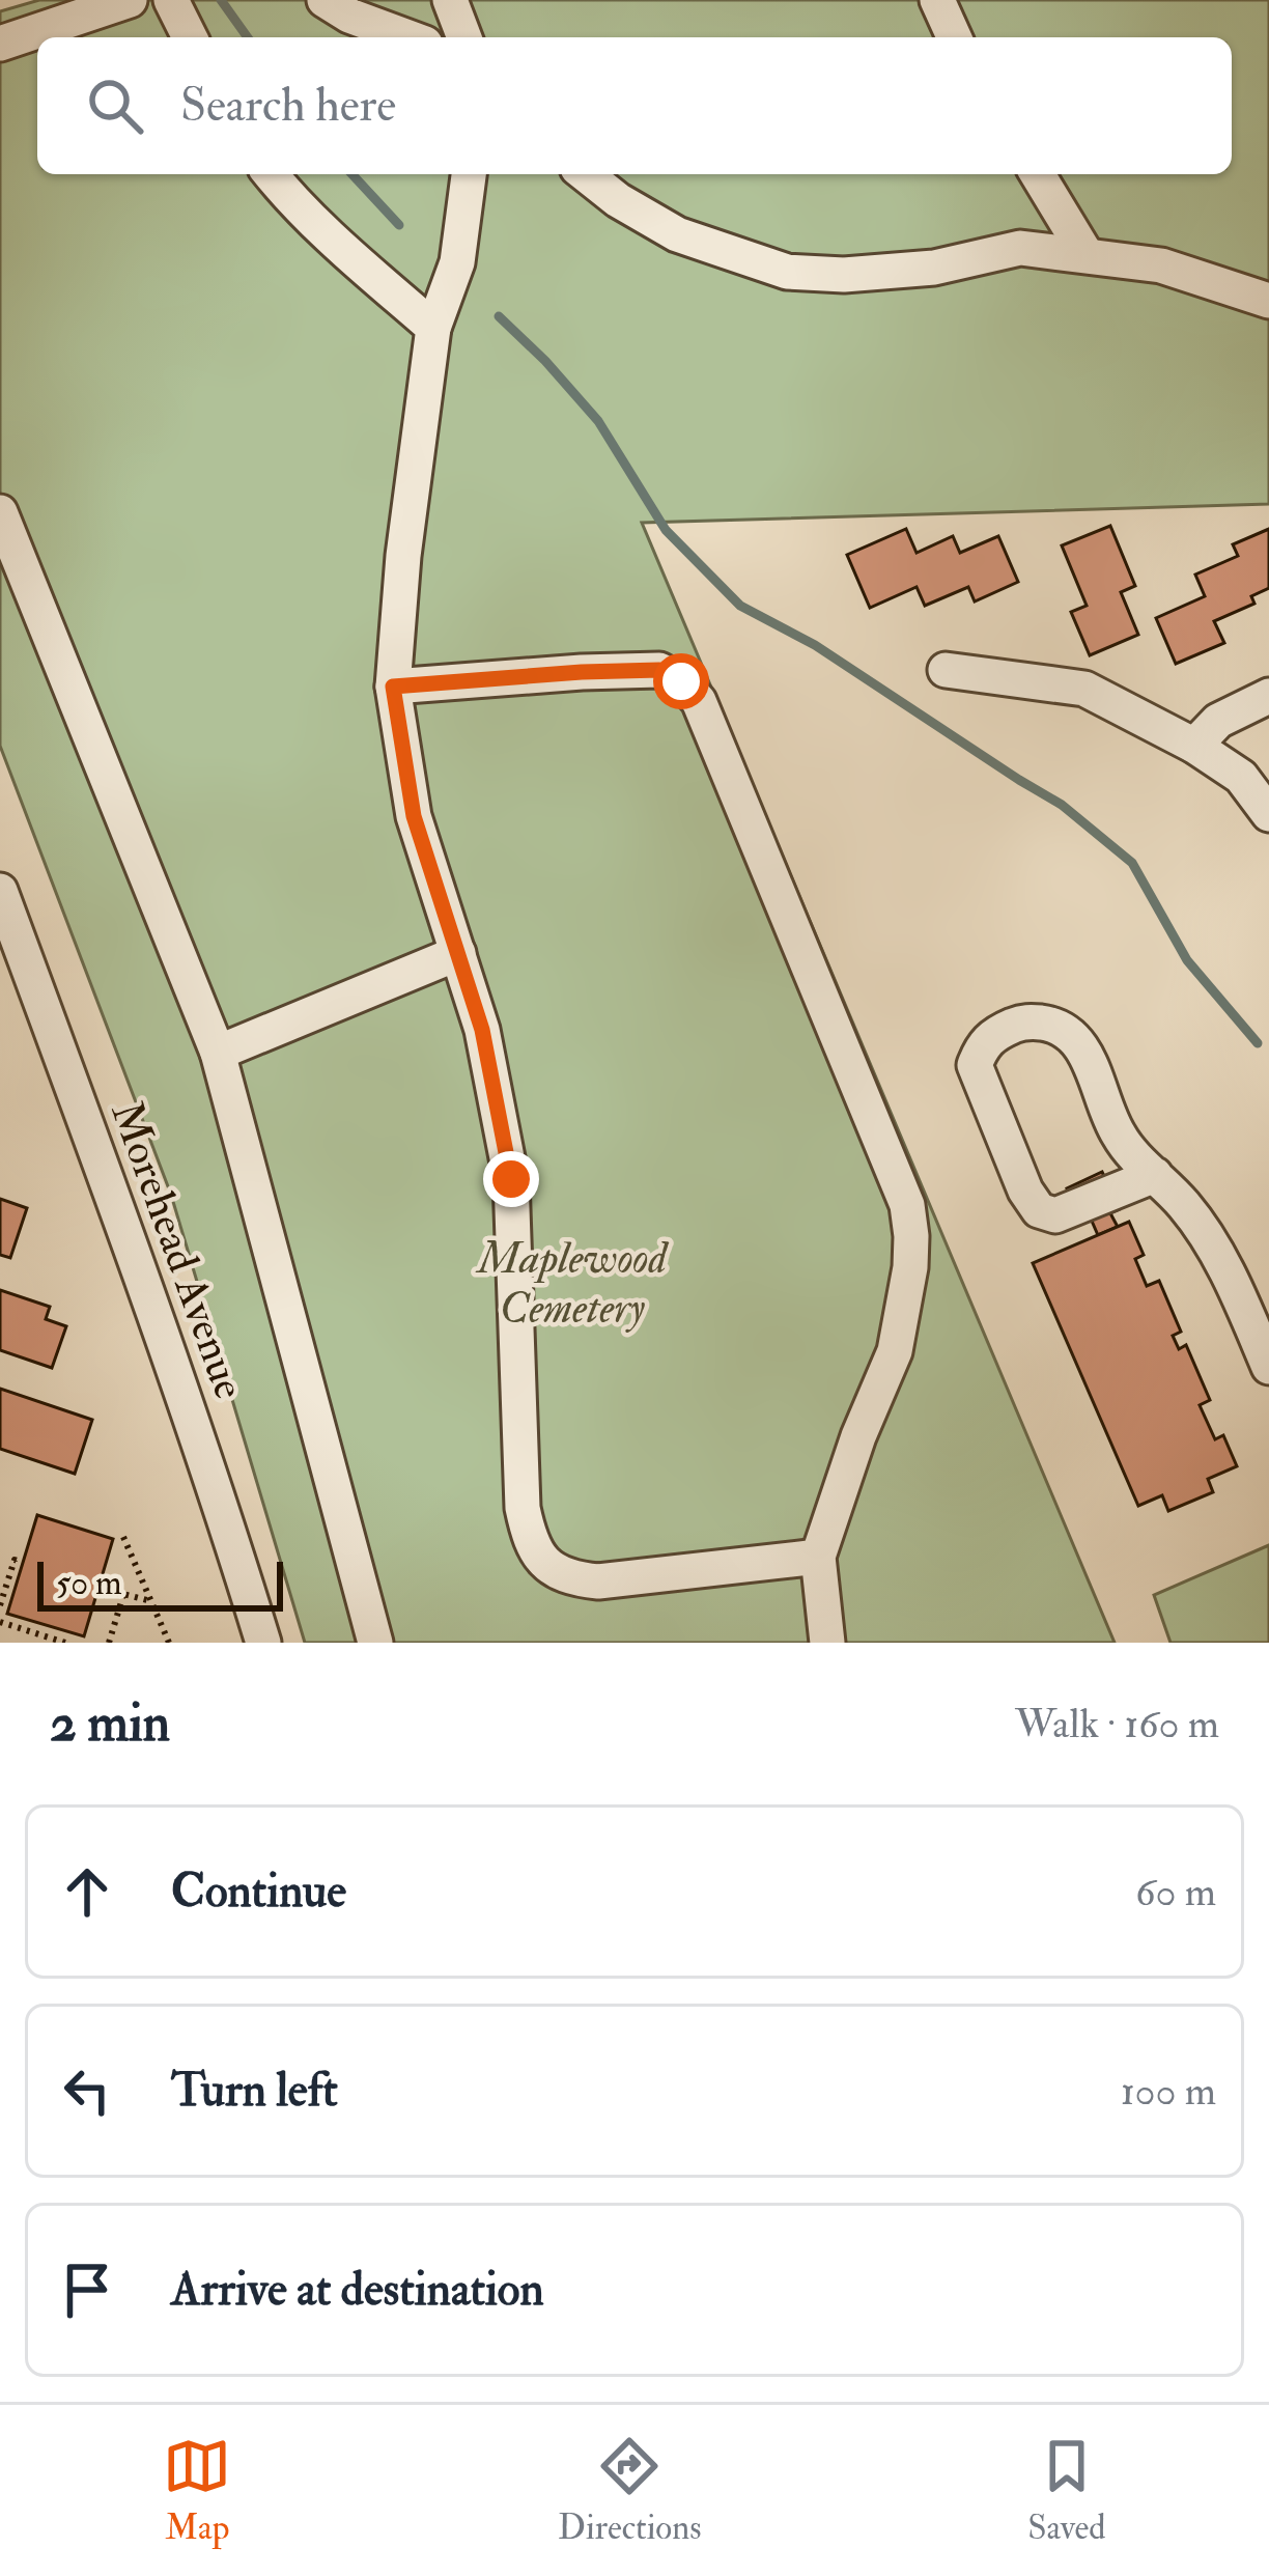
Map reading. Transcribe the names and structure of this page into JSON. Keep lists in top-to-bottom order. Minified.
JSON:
{"streets":{"street":["Morehead Avenue"]},"parks":["Maplewood Cemetery"],"scale_bar":"50 m","page":{"search":"Search here","scale":"50 m","heading":["2 min","Walk · 160 m"],"list":[["Continue","60 m"],["Turn left","100 m"],"Arrive at destination"],"nav":["Map","Directions","Saved"]}}
